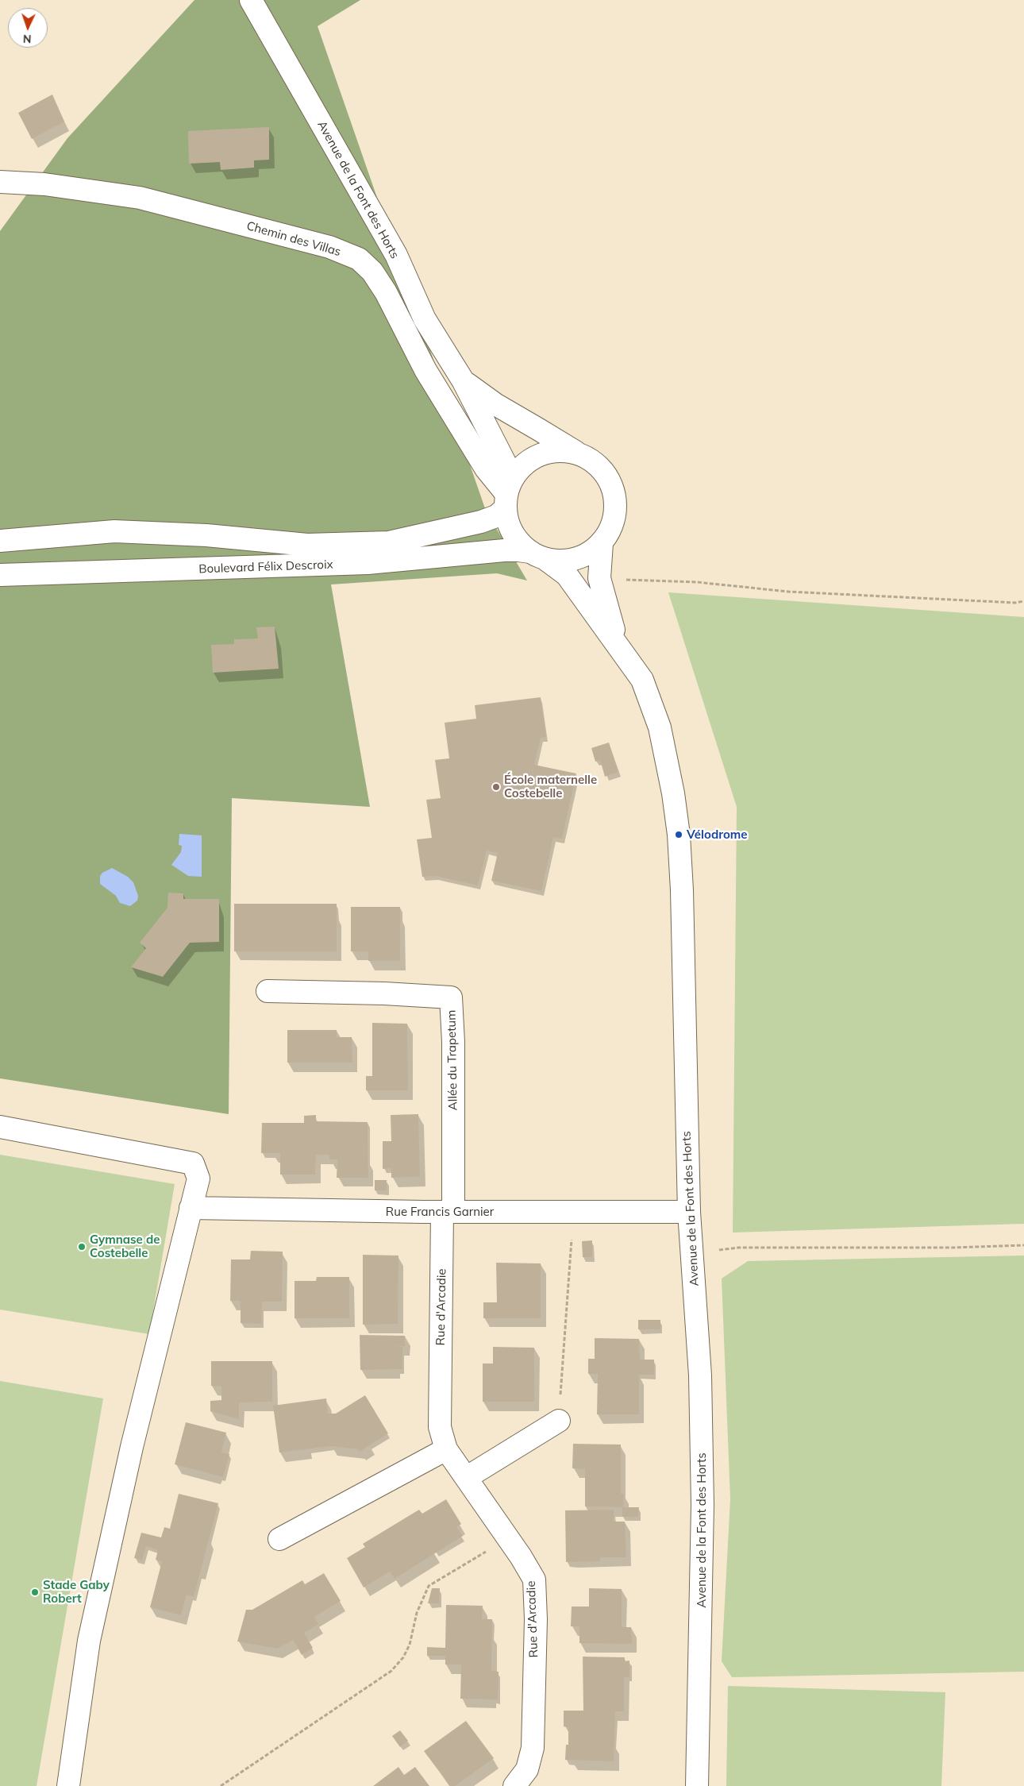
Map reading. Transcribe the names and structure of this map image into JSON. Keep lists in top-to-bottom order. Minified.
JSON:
{"streets":{"street":["Avenue de la Font des Horts","Chemin des Villas","Boulevard Félix Descroix","Allée du Trapetum","Rue Francis Garnier","Rue d'Arcadie"]},"crossings":[["Avenue de la Font des Horts","Chemin des Villas"],["Avenue de la Font des Horts","Boulevard Félix Descroix"],["Avenue de la Font des Horts","Rue Francis Garnier"],["Chemin des Villas","Boulevard Félix Descroix"],["Allée du Trapetum","Rue Francis Garnier"],["Allée du Trapetum","Rue d'Arcadie"],["Rue Francis Garnier","Rue d'Arcadie"]],"places":["École maternelle Costebelle","Vélodrome","Gymnase de Costebelle","Stade Gaby Robert"],"north":"bottom"}
